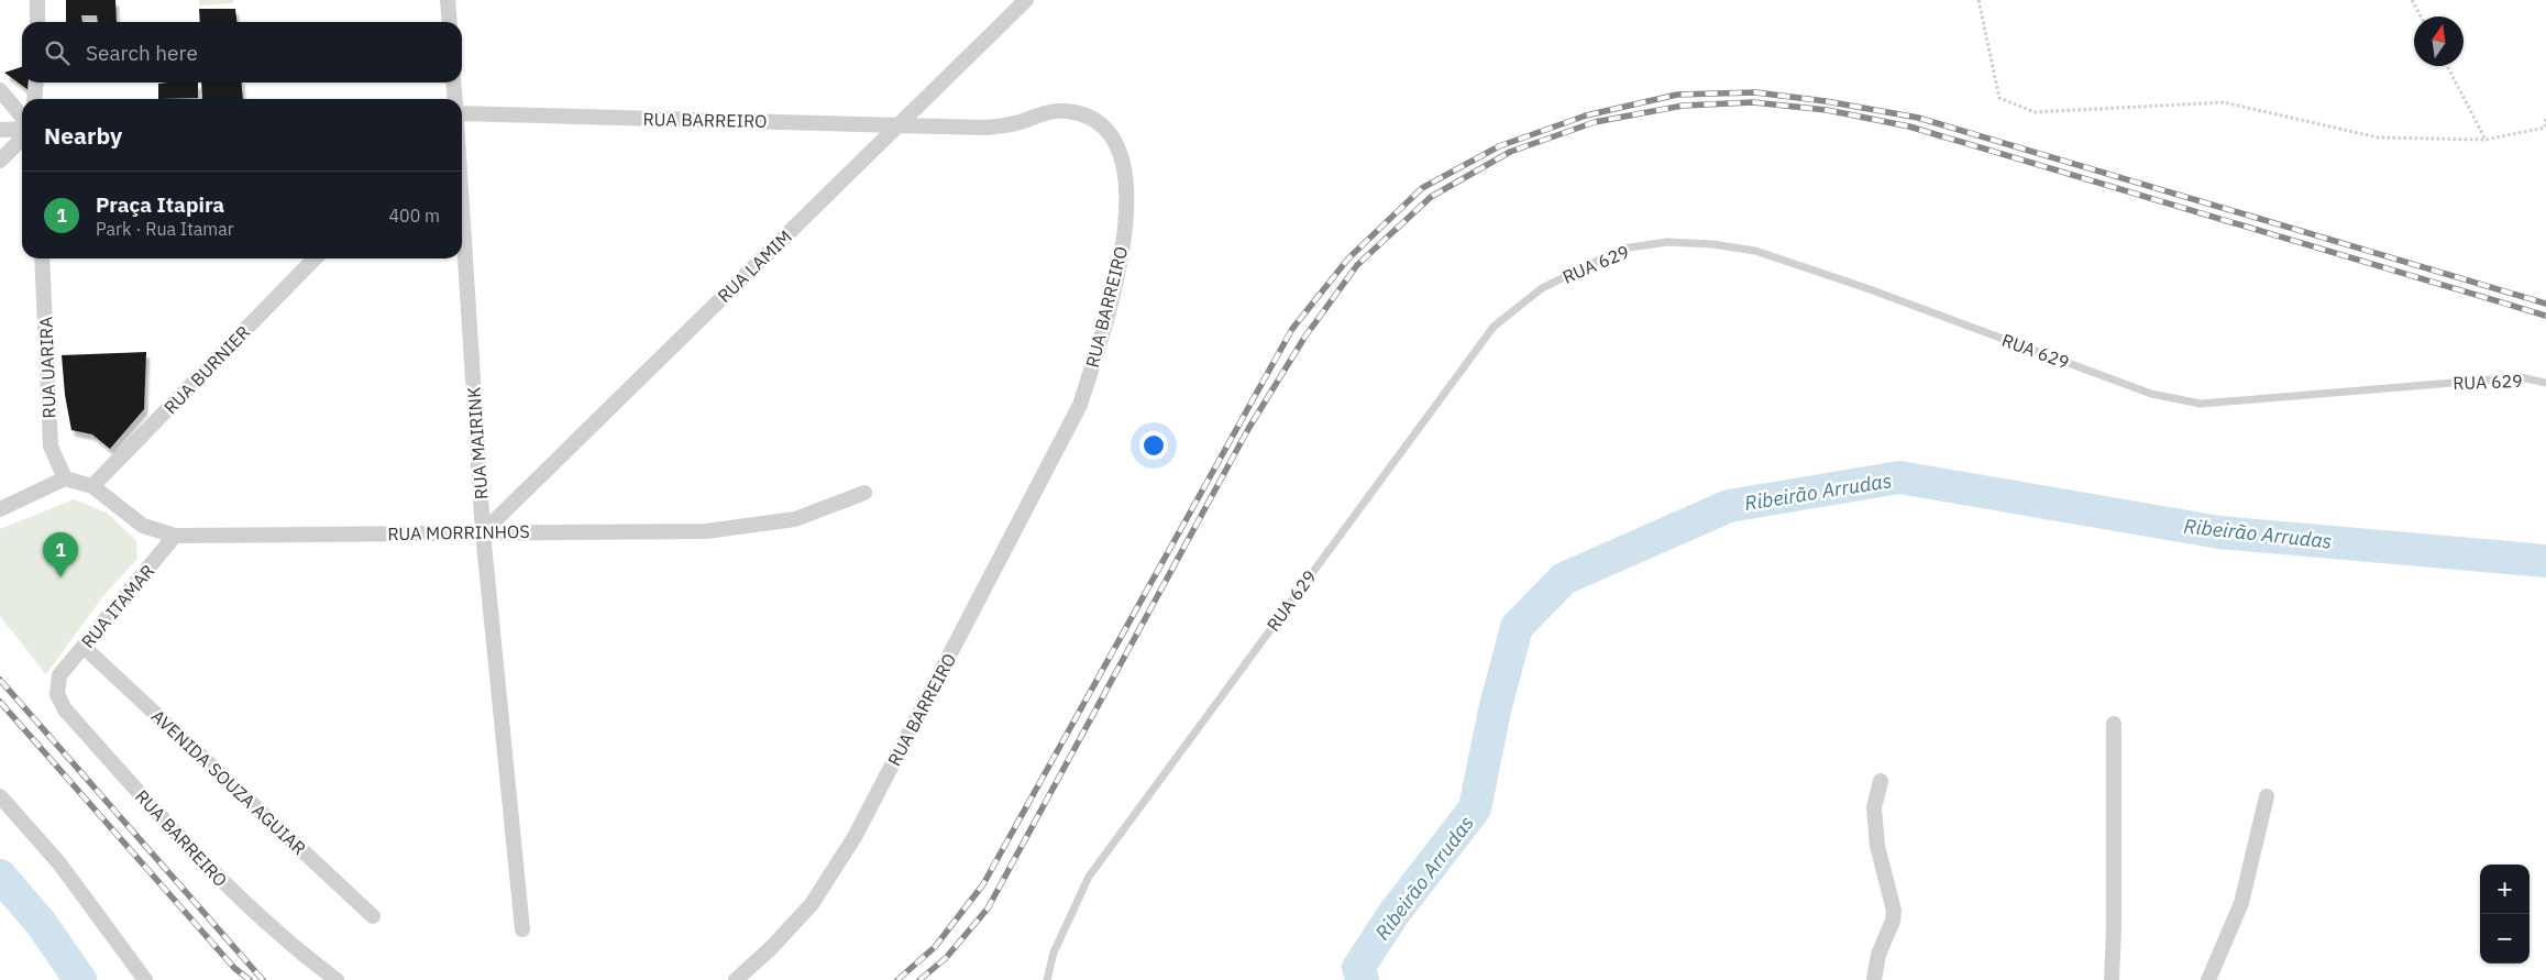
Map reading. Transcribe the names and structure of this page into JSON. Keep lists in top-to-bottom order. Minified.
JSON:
{"streets":{"street":["RUA BARREIRO","RUA LAMIM","RUA UARIRA","RUA BURNIER","RUA MAIRINK","RUA MORRINHOS","RUA ITAMAR","AVENIDA SOUZA AGUIAR"],"lane":["RUA 629"]},"crossings":[["RUA BARREIRO","RUA LAMIM"],["RUA BARREIRO","RUA ITAMAR"],["RUA LAMIM","RUA MAIRINK"],["RUA LAMIM","RUA MORRINHOS"],["RUA UARIRA","RUA MORRINHOS"],["RUA BURNIER","RUA MORRINHOS"],["RUA MAIRINK","RUA MORRINHOS"],["RUA MORRINHOS","RUA ITAMAR"],["RUA ITAMAR","AVENIDA SOUZA AGUIAR"]],"water":["Ribeirão Arrudas"],"north":"top","page":{"search":"Search here","heading":"Nearby","list":[{"mark":"1","name":"Praça Itapira","note":"Park · Rua Itamar","value":"400 m"}],"pins":"1","map_buttons":["+","−"]}}
